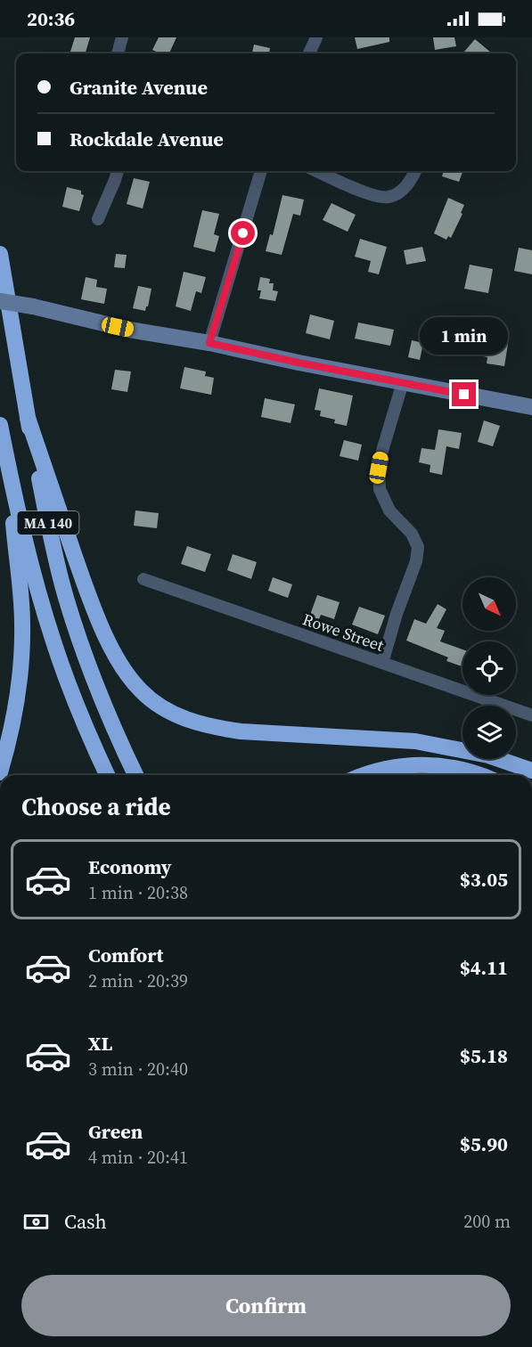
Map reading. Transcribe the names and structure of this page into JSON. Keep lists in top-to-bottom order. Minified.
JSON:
{"streets":{"highway":["MA 140"],"street":["Rowe Street"]},"north":"bottom right","page":{"status":"20:36","banner":["Granite Avenue","Rockdale Avenue"],"bubble":"1 min","heading":"Choose a ride","list":[{"name":"Economy","note":"1 min · 20:38","value":"$3.05"},{"name":"Comfort","note":"2 min · 20:39","value":"$4.11"},{"name":"XL","note":"3 min · 20:40","value":"$5.18"},{"name":"Green","note":"4 min · 20:41","value":"$5.90"}],"pay":["Cash","200 m"],"buttons":"Confirm"}}
